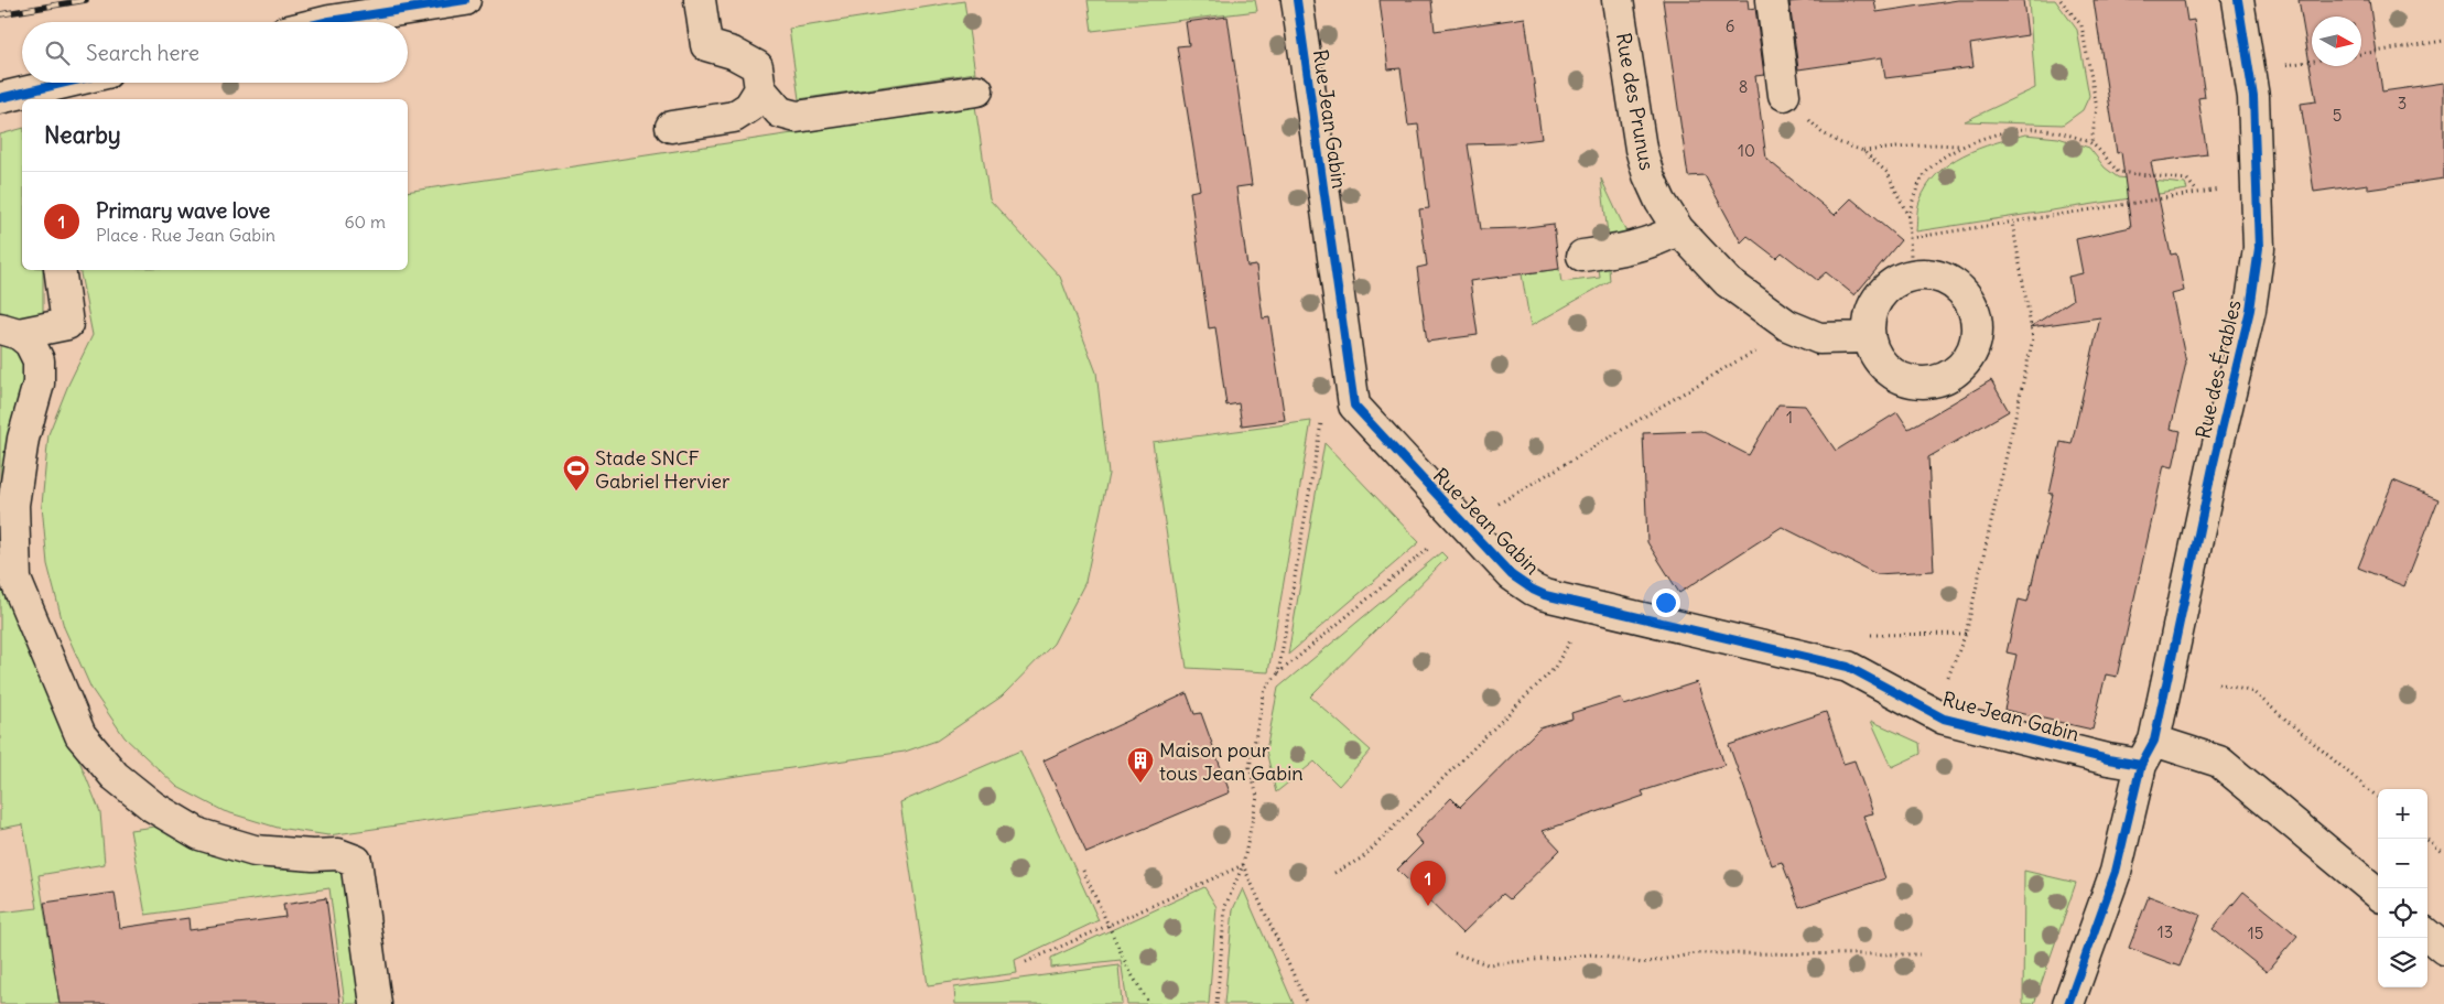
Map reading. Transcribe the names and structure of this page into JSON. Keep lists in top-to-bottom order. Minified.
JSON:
{"streets":{"street":["Rue des Prunus","Rue Jean Gabin","Rue des Érables"]},"crossings":[["Rue Jean Gabin","Rue des Érables"]],"places":{"sports":["Stade SNCF Gabriel Hervier"],"building":["Maison pour tous Jean Gabin"]},"house_numbers":["6","8","3","5","10","1","13","15"],"north":"right","page":{"search":"Search here","heading":"Nearby","list":[{"mark":"1","name":"Primary wave love","note":"Place · Rue Jean Gabin","value":"60 m"}],"map_buttons":["+","−"],"pins":"1"}}
